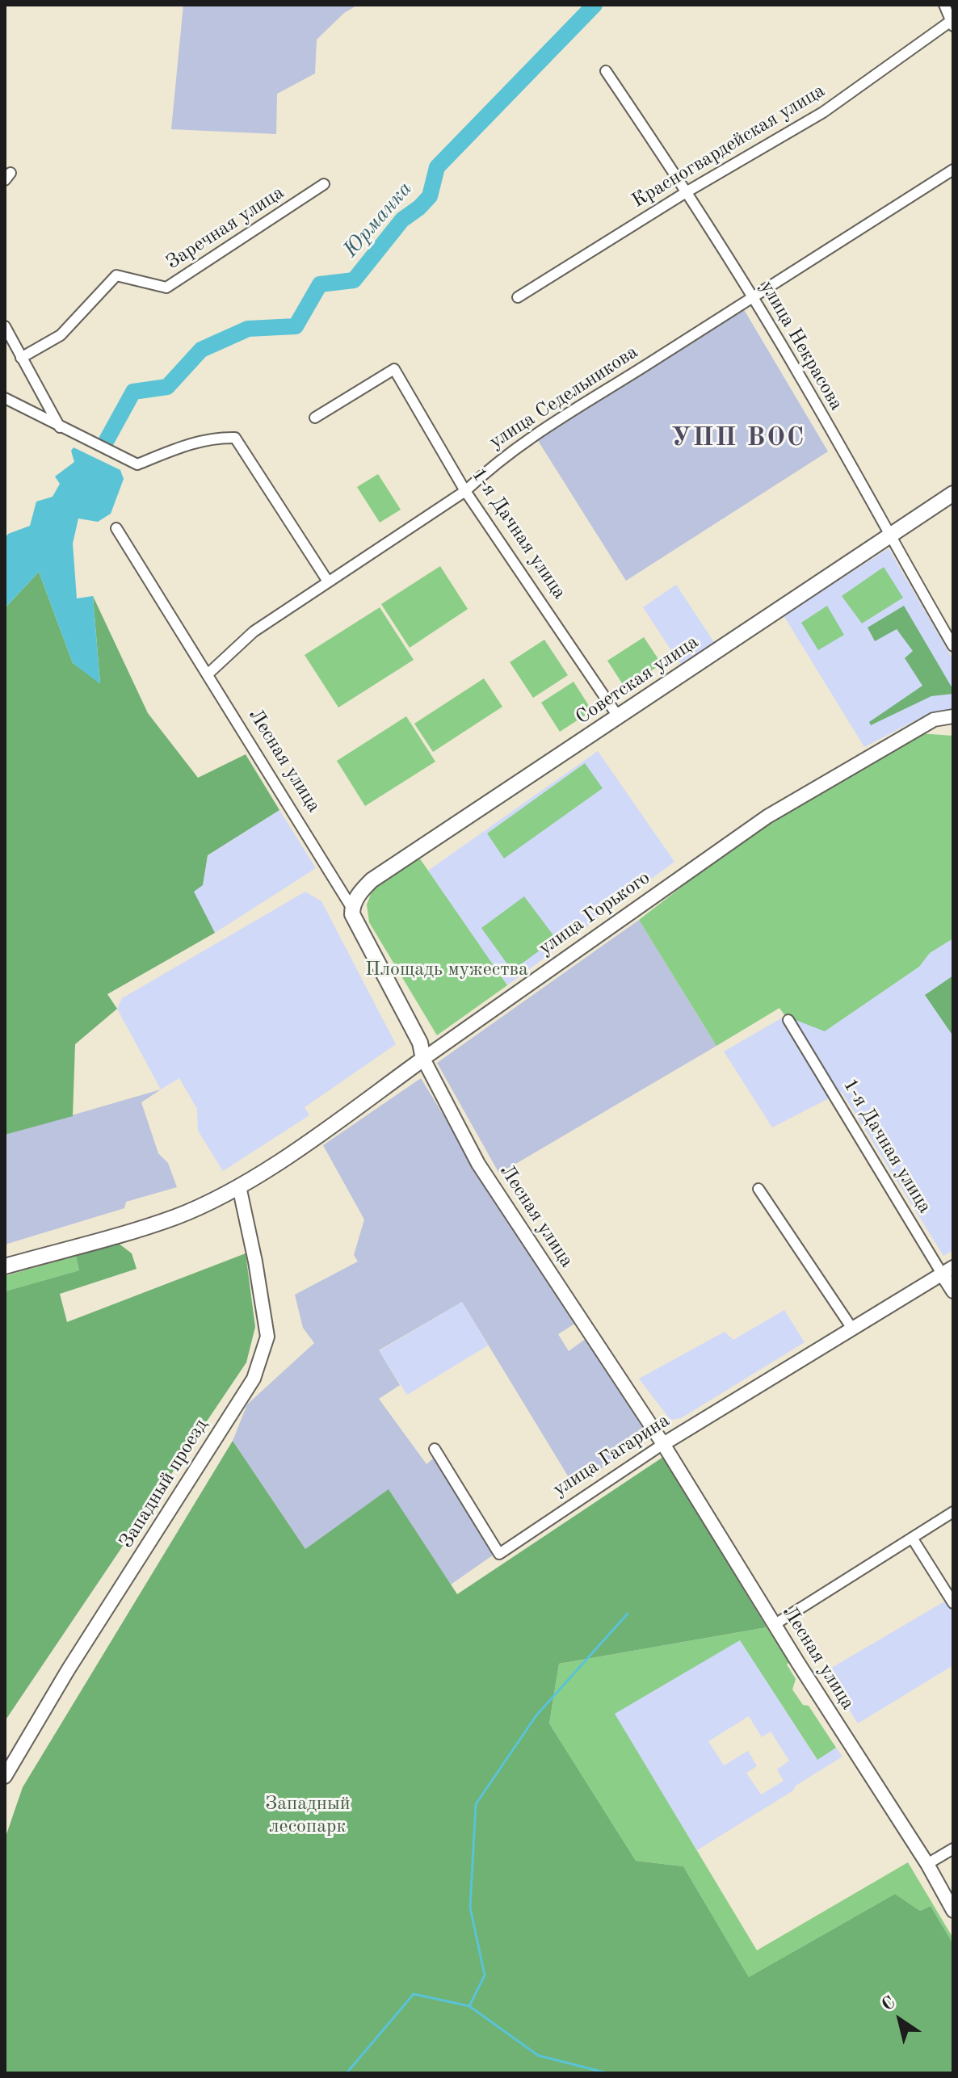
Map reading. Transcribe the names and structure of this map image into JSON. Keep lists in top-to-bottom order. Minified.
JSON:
{"streets":{"main road":["Советская улица","Лесная улица","улица Горького"],"street":["Красногвардейская улица","Заречная улица","улица Некрасова","улица Седельникова","1-я Дачная улица","улица Гагарина","Западный проезд"]},"crossings":[["Красногвардейская улица","улица Некрасова"],["улица Некрасова","улица Седельникова"],["улица Некрасова","Советская улица"],["улица Седельникова","1-я Дачная улица"],["улица Седельникова","Лесная улица"],["1-я Дачная улица","Советская улица"],["1-я Дачная улица","улица Гагарина"],["Советская улица","Лесная улица"],["Лесная улица","улица Горького"],["Лесная улица","улица Гагарина"],["улица Горького","Западный проезд"]],"districts":["УПП ВОС"],"water":["Юрманка"],"parks":["Площадь мужества","Западный лесопарк"],"north":"top left"}
